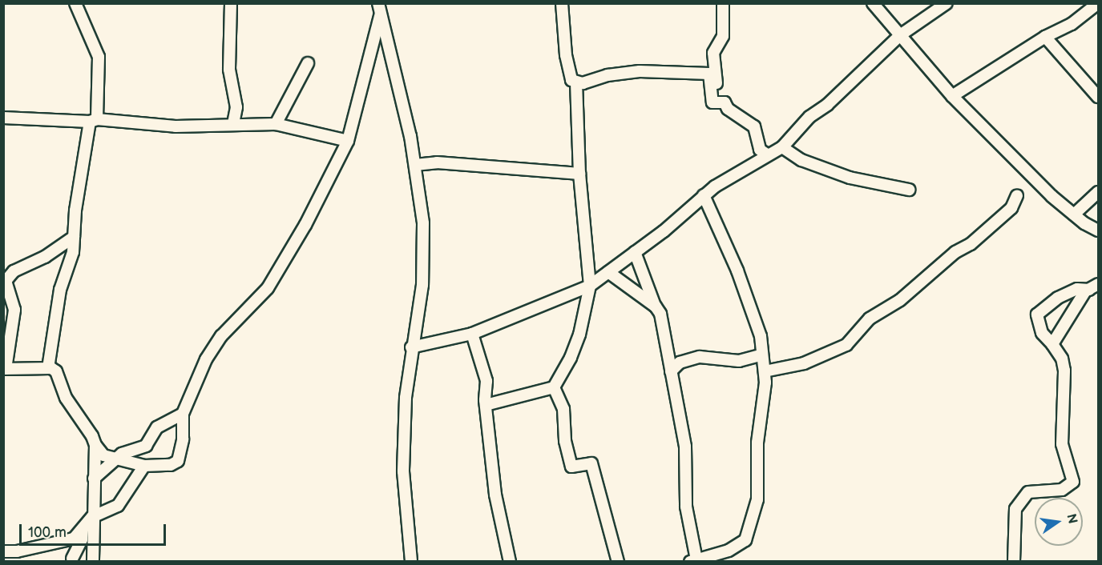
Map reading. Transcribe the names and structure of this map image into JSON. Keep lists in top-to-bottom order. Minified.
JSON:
{"scale_bar":"100 m","north":"right"}
